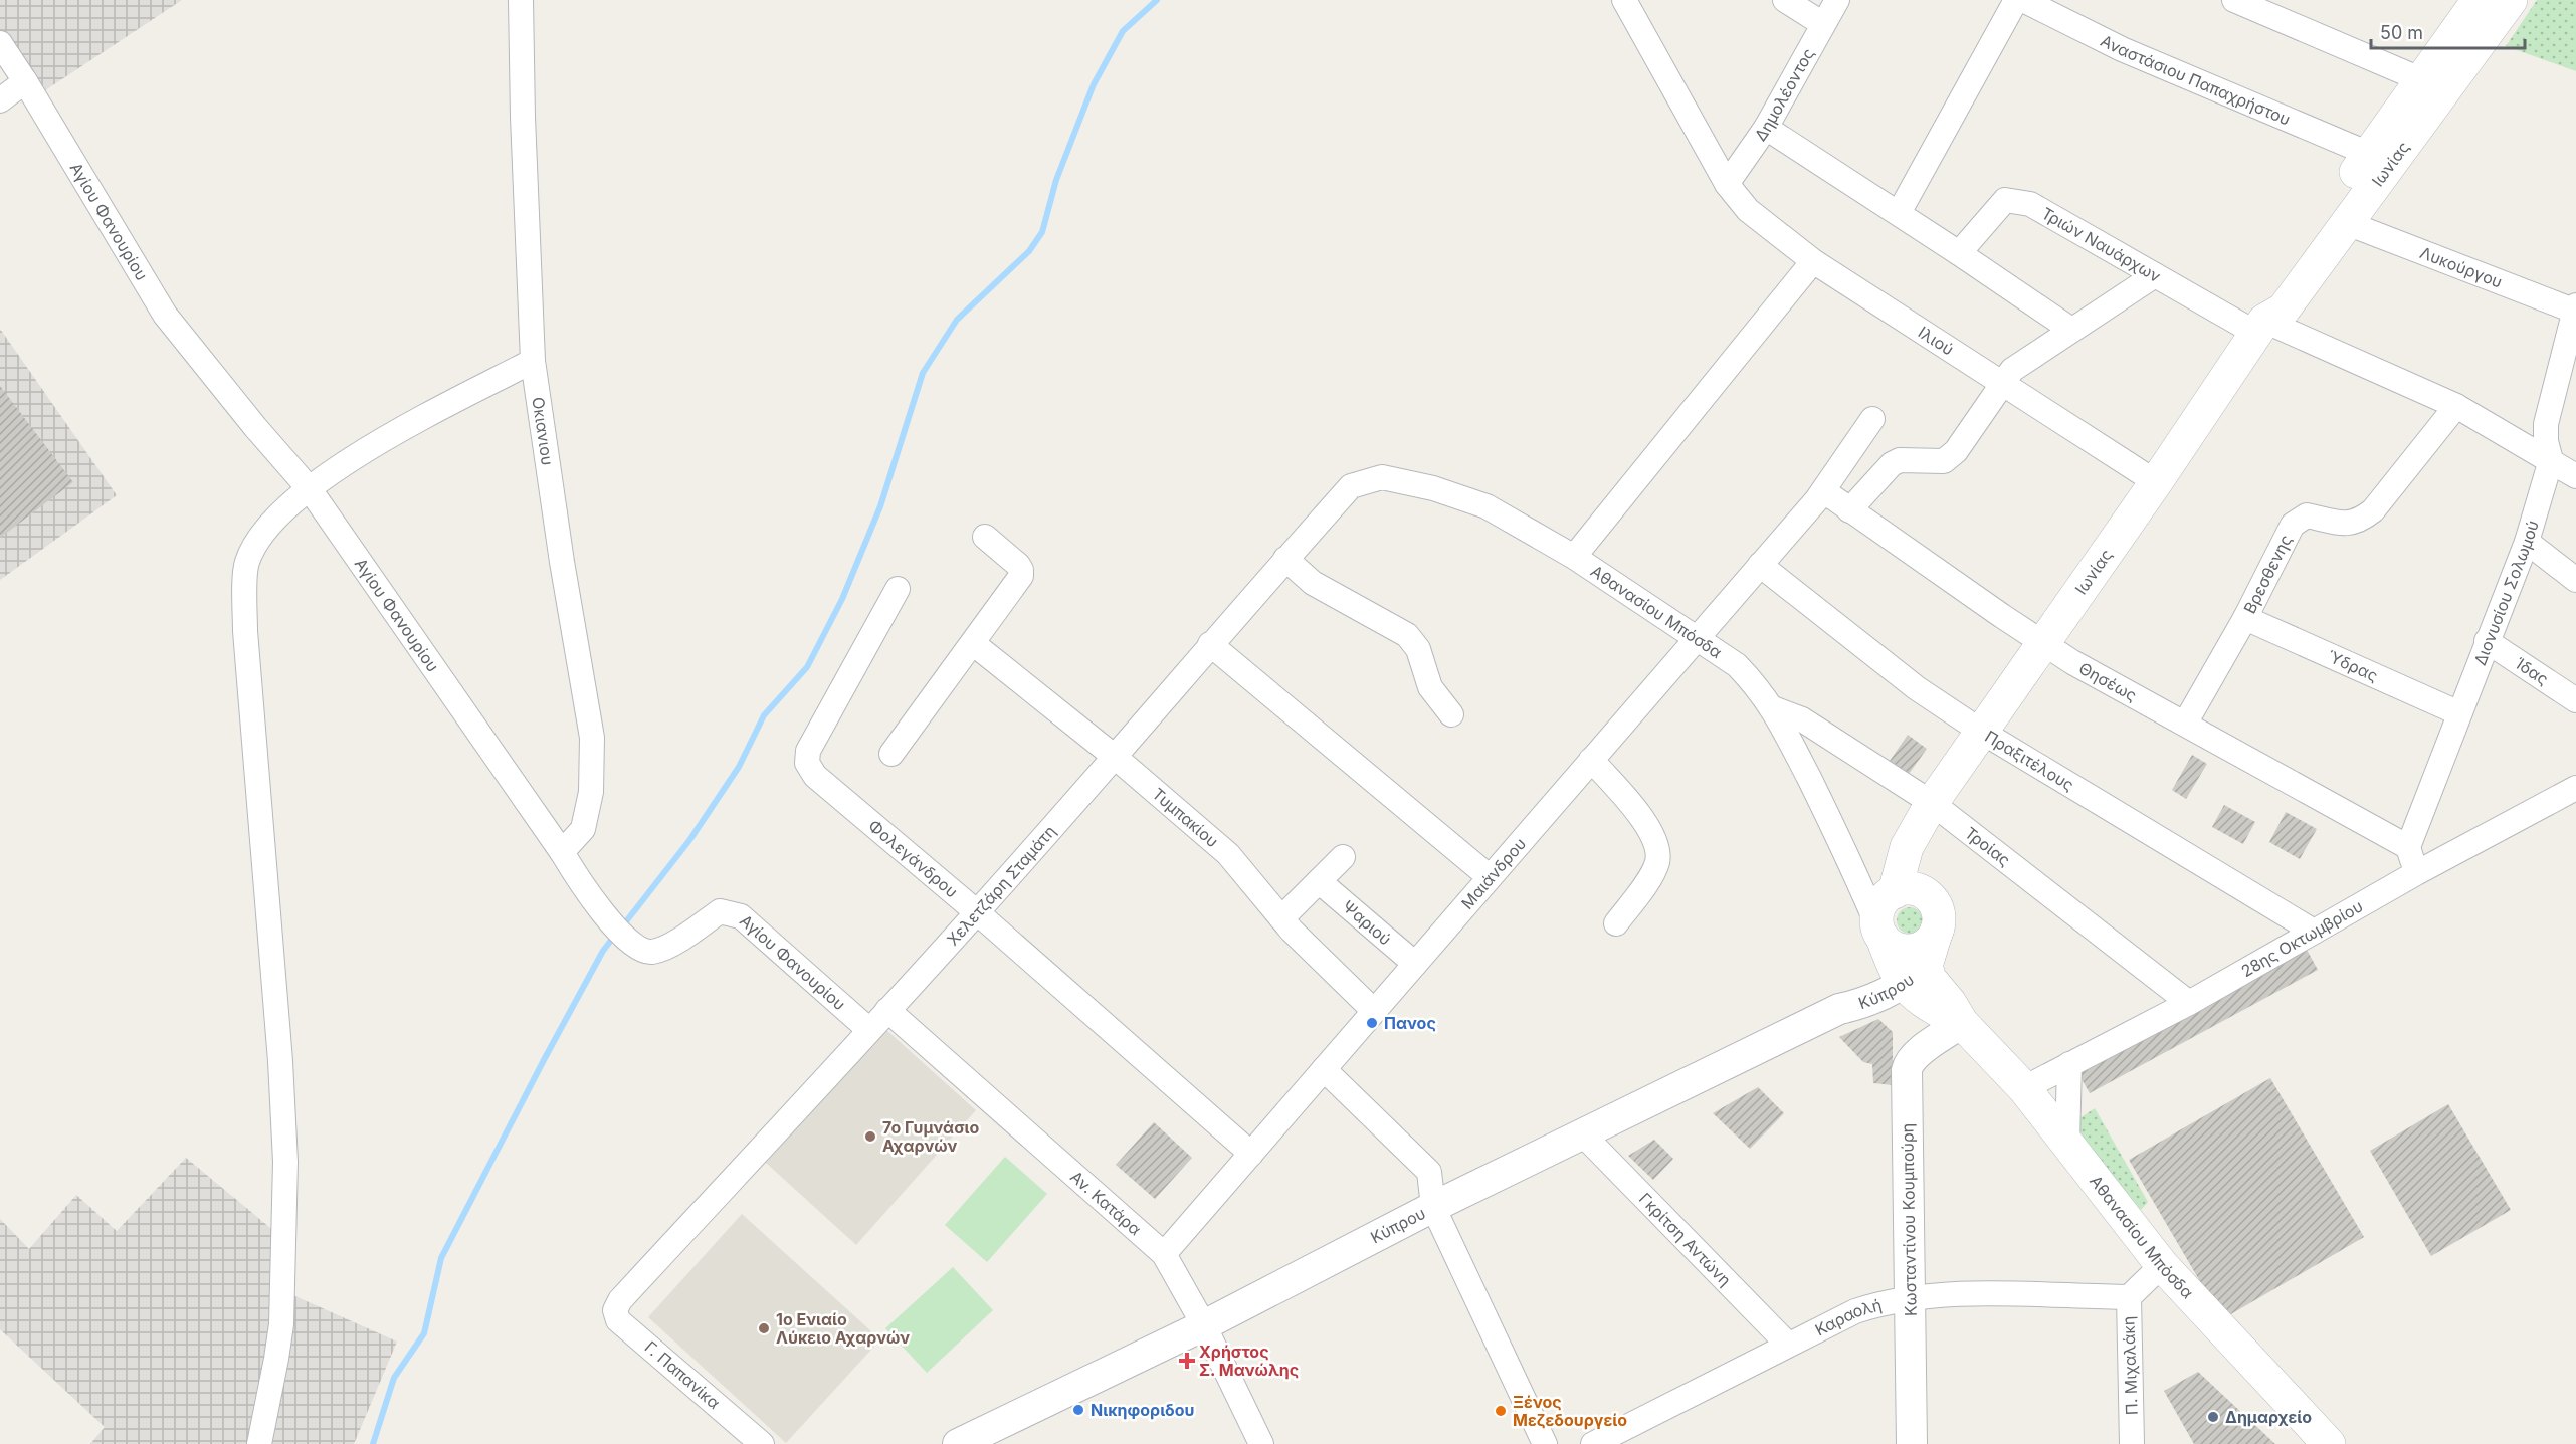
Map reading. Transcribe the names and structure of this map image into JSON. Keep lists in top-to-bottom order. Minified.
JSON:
{"streets":{"main road":["Ιωνίας","Αθανασίου Μπόσδα","Κύπρου"],"street":["Αναστάσιου Παπαχρήστου","Δημολέοντος","Αγίου Φανουρίου","Τριών Ναυάρχων","Λυκούργου","Ιλιού","Οκιανιου","Βρεσθενης","Διονυσίου Σολωμού","Ύδρας","Ίδας","Θησέως","Πραξιτέλους","Τυμπακίου","Τροίας","Φολεγάνδρου","Μαιάνδρου","Χελετζάρη Σταμάτη","Ψαριού","28ης Οκτωμβρίου","Αν. Κατάρα","Κωσταντίνου Κουμπούρη","Γκρίτση Αντώνη","Καραολή","Π. Μιχαλάκη","Γ. Παπανίκα"]},"crossings":[["Αναστάσιου Παπαχρήστου","Ιωνίας"],["Δημολέοντος","Ιλιού"],["Ιωνίας","Τριών Ναυάρχων"],["Ιωνίας","Λυκούργου"],["Ιωνίας","Ιλιού"],["Ιωνίας","Αθανασίου Μπόσδα"],["Ιωνίας","Θησέως"],["Ιωνίας","Πραξιτέλους"],["Ιωνίας","Τροίας"],["Αγίου Φανουρίου","Οκιανιου"],["Αγίου Φανουρίου","Χελετζάρη Σταμάτη"],["Τριών Ναυάρχων","Βρεσθενης"],["Τριών Ναυάρχων","Διονυσίου Σολωμού"],["Λυκούργου","Διονυσίου Σολωμού"],["Βρεσθενης","Ύδρας"],["Βρεσθενης","Θησέως"],["Διονυσίου Σολωμού","Ύδρας"],["Διονυσίου Σολωμού","Ίδας"],["Διονυσίου Σολωμού","Θησέως"],["Αθανασίου Μπόσδα","Τροίας"],["Αθανασίου Μπόσδα","Μαιάνδρου"],["Αθανασίου Μπόσδα","Χελετζάρη Σταμάτη"],["Αθανασίου Μπόσδα","28ης Οκτωμβρίου"],["Αθανασίου Μπόσδα","Κύπρου"],["Αθανασίου Μπόσδα","Κωσταντίνου Κουμπούρη"],["Αθανασίου Μπόσδα","Π. Μιχαλάκη"],["Θησέως","Μαιάνδρου"],["Πραξιτέλους","Μαιάνδρου"],["Πραξιτέλους","28ης Οκτωμβρίου"],["Τυμπακίου","Μαιάνδρου"],["Τυμπακίου","Χελετζάρη Σταμάτη"],["Τροίας","28ης Οκτωμβρίου"],["Φολεγάνδρου","Μαιάνδρου"],["Φολεγάνδρου","Χελετζάρη Σταμάτη"],["Μαιάνδρου","Ψαριού"],["Μαιάνδρου","Αν. Κατάρα"],["Χελετζάρη Σταμάτη","Αν. Κατάρα"],["Χελετζάρη Σταμάτη","Γ. Παπανίκα"],["Κύπρου","Αν. Κατάρα"],["Κύπρου","Γκρίτση Αντώνη"],["Κωσταντίνου Κουμπούρη","Καραολή"],["Γκρίτση Αντώνη","Καραολή"],["Καραολή","Π. Μιχαλάκη"]],"places":{"other":["Πανος","7ο Γυμνάσιο Αχαρνών","1ο Ενιαίο Λύκειο Αχαρνών","Νικηφοριδου","Ξένος Μεζεδουργείο","Δημαρχείο"],"health":["Χρήστος Σ. Μανώλης"]},"scale_bar":"50 m"}
